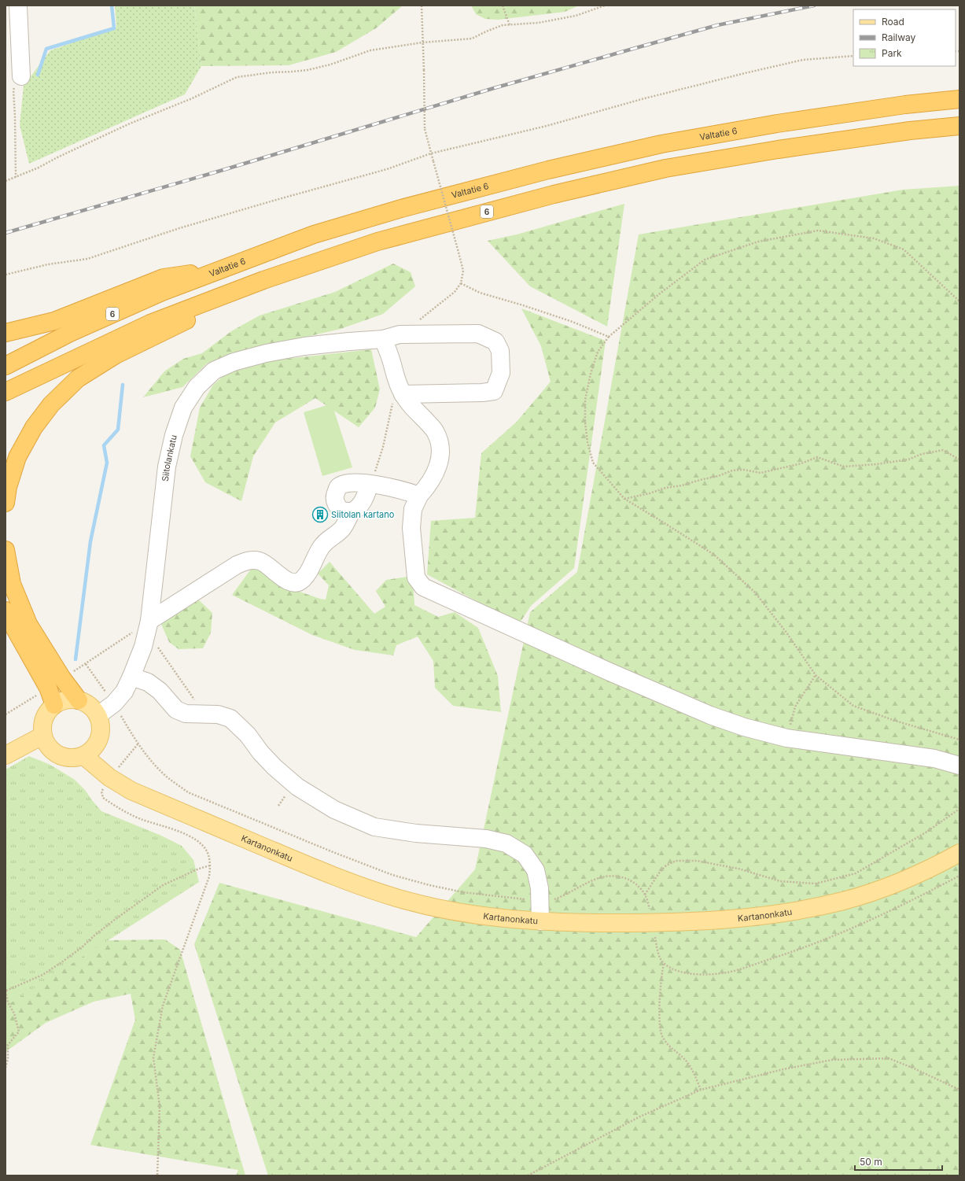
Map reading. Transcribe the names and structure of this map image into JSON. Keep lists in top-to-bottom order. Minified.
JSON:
{"streets":{"highway":["Valtatie 6","6"],"main road":["Kartanonkatu"],"street":["Siitolankatu"]},"crossings":[["Siitolankatu","Kartanonkatu"]],"places":{"building":["Siitolan kartano"]},"legend":["Road","Railway","Park"],"scale_bar":"50 m"}
